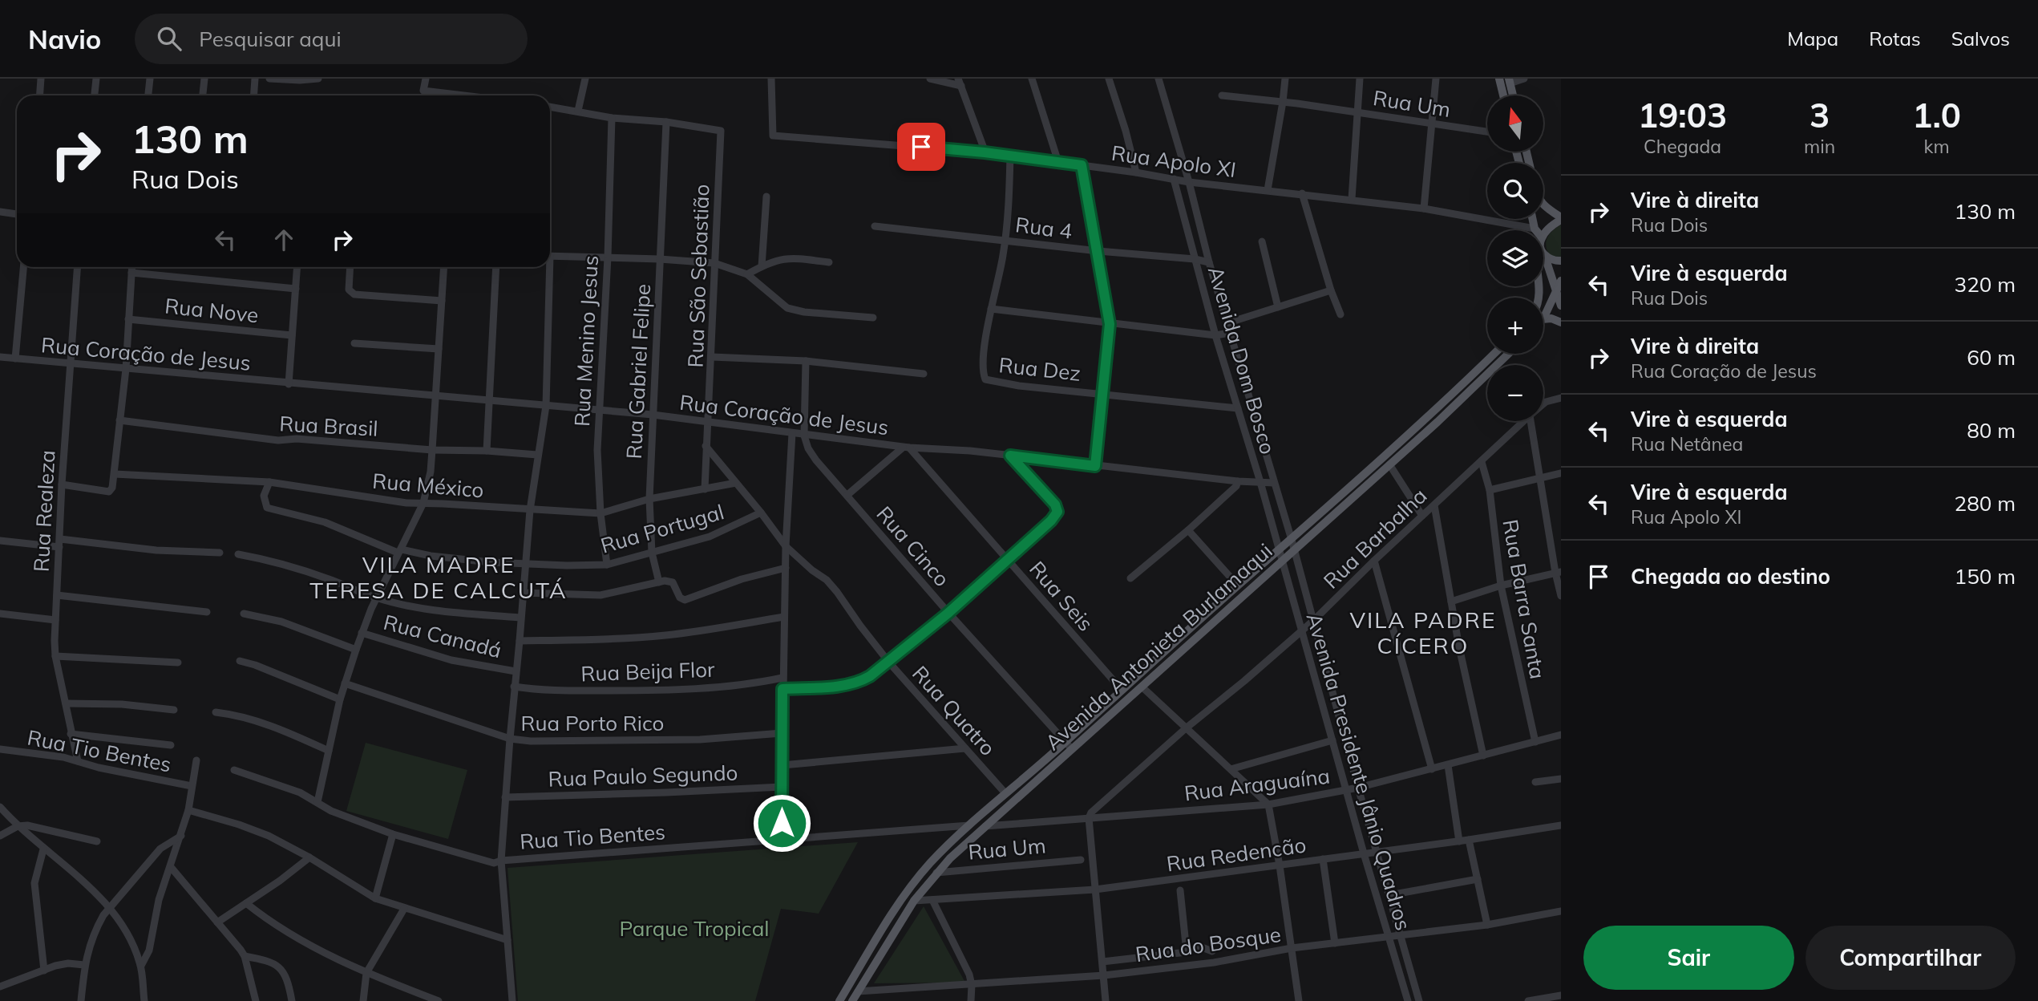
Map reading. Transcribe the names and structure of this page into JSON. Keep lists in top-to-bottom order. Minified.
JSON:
{"streets":{"main road":["Avenida Antonieta Burlamaqui"],"street":["Rua Um","Rua Apolo XI","Rua 4","Rua São Sebastião","Rua Nove","Rua Menino Jesus","Rua Coração de Jesus","Avenida Dom Bosco","Rua Dez","Rua Gabriel Felipe","Rua Brasil","Rua México","Rua Realeza","Rua Portugal","Rua Barbalha","Rua Cinco","Rua Seis","Rua Barra Santa","Rua Canadá","Rua Beija Flor","Rua Quatro","Rua Porto Rico","Rua Tio Bentes","Avenida Presidente Jânio Quadros","Rua Paulo Segundo","Rua Araguaína","Rua Redencão","Rua do Bosque"]},"crossings":[["Rua Um","Avenida Antonieta Burlamaqui"],["Rua Apolo XI","Avenida Dom Bosco"],["Rua 4","Avenida Dom Bosco"],["Rua São Sebastião","Rua Coração de Jesus"],["Rua São Sebastião","Rua Gabriel Felipe"],["Rua São Sebastião","Rua México"],["Rua São Sebastião","Rua Quatro"],["Rua Menino Jesus","Rua Coração de Jesus"],["Rua Menino Jesus","Rua México"],["Rua Menino Jesus","Rua Portugal"],["Rua Coração de Jesus","Avenida Dom Bosco"],["Rua Coração de Jesus","Rua Gabriel Felipe"],["Rua Coração de Jesus","Rua Realeza"],["Rua Coração de Jesus","Rua Cinco"],["Rua Coração de Jesus","Rua Seis"],["Avenida Dom Bosco","Rua Dez"],["Avenida Dom Bosco","Avenida Antonieta Burlamaqui"],["Avenida Dom Bosco","Avenida Presidente Jânio Quadros"],["Rua Gabriel Felipe","Rua México"],["Rua Gabriel Felipe","Rua Portugal"],["Rua México","Rua Portugal"],["Rua México","Rua Quatro"],["Rua Realeza","Rua Tio Bentes"],["Rua Portugal","Rua Quatro"],["Rua Barbalha","Rua Barra Santa"],["Rua Barbalha","Avenida Presidente Jânio Quadros"],["Rua Barbalha","Rua Araguaína"],["Rua Cinco","Avenida Antonieta Burlamaqui"],["Rua Seis","Avenida Antonieta Burlamaqui"],["Rua Barra Santa","Rua Araguaína"],["Avenida Antonieta Burlamaqui","Rua Quatro"],["Avenida Antonieta Burlamaqui","Rua Tio Bentes"],["Avenida Antonieta Burlamaqui","Avenida Presidente Jânio Quadros"],["Avenida Antonieta Burlamaqui","Rua Araguaína"],["Avenida Antonieta Burlamaqui","Rua Redencão"],["Avenida Antonieta Burlamaqui","Rua do Bosque"],["Avenida Presidente Jânio Quadros","Rua Araguaína"],["Avenida Presidente Jânio Quadros","Rua Redencão"],["Avenida Presidente Jânio Quadros","Rua do Bosque"]],"districts":["VILA MADRE TERESA DE CALCUTÁ","VILA PADRE CÍCERO"],"parks":["Parque Tropical"],"north":"top","page":{"header":"Navio","search":"Pesquisar aqui","nav":["Mapa","Rotas","Salvos"],"eta":["19:03","Chegada","3","min","1.0","km"],"map_buttons":["+","−"],"turn":["130 m","Rua Dois"],"list":[{"name":"Vire à direita","note":"Rua Dois","value":"130 m"},{"name":"Vire à esquerda","note":"Rua Dois","value":"320 m"},{"name":"Vire à direita","note":"Rua Coração de Jesus","value":"60 m"},{"name":"Vire à esquerda","note":"Rua Netânea","value":"80 m"},{"name":"Vire à esquerda","note":"Rua Apolo XI","value":"280 m"},{"name":"Chegada ao destino","value":"150 m"}],"buttons":["Sair","Compartilhar"]}}
